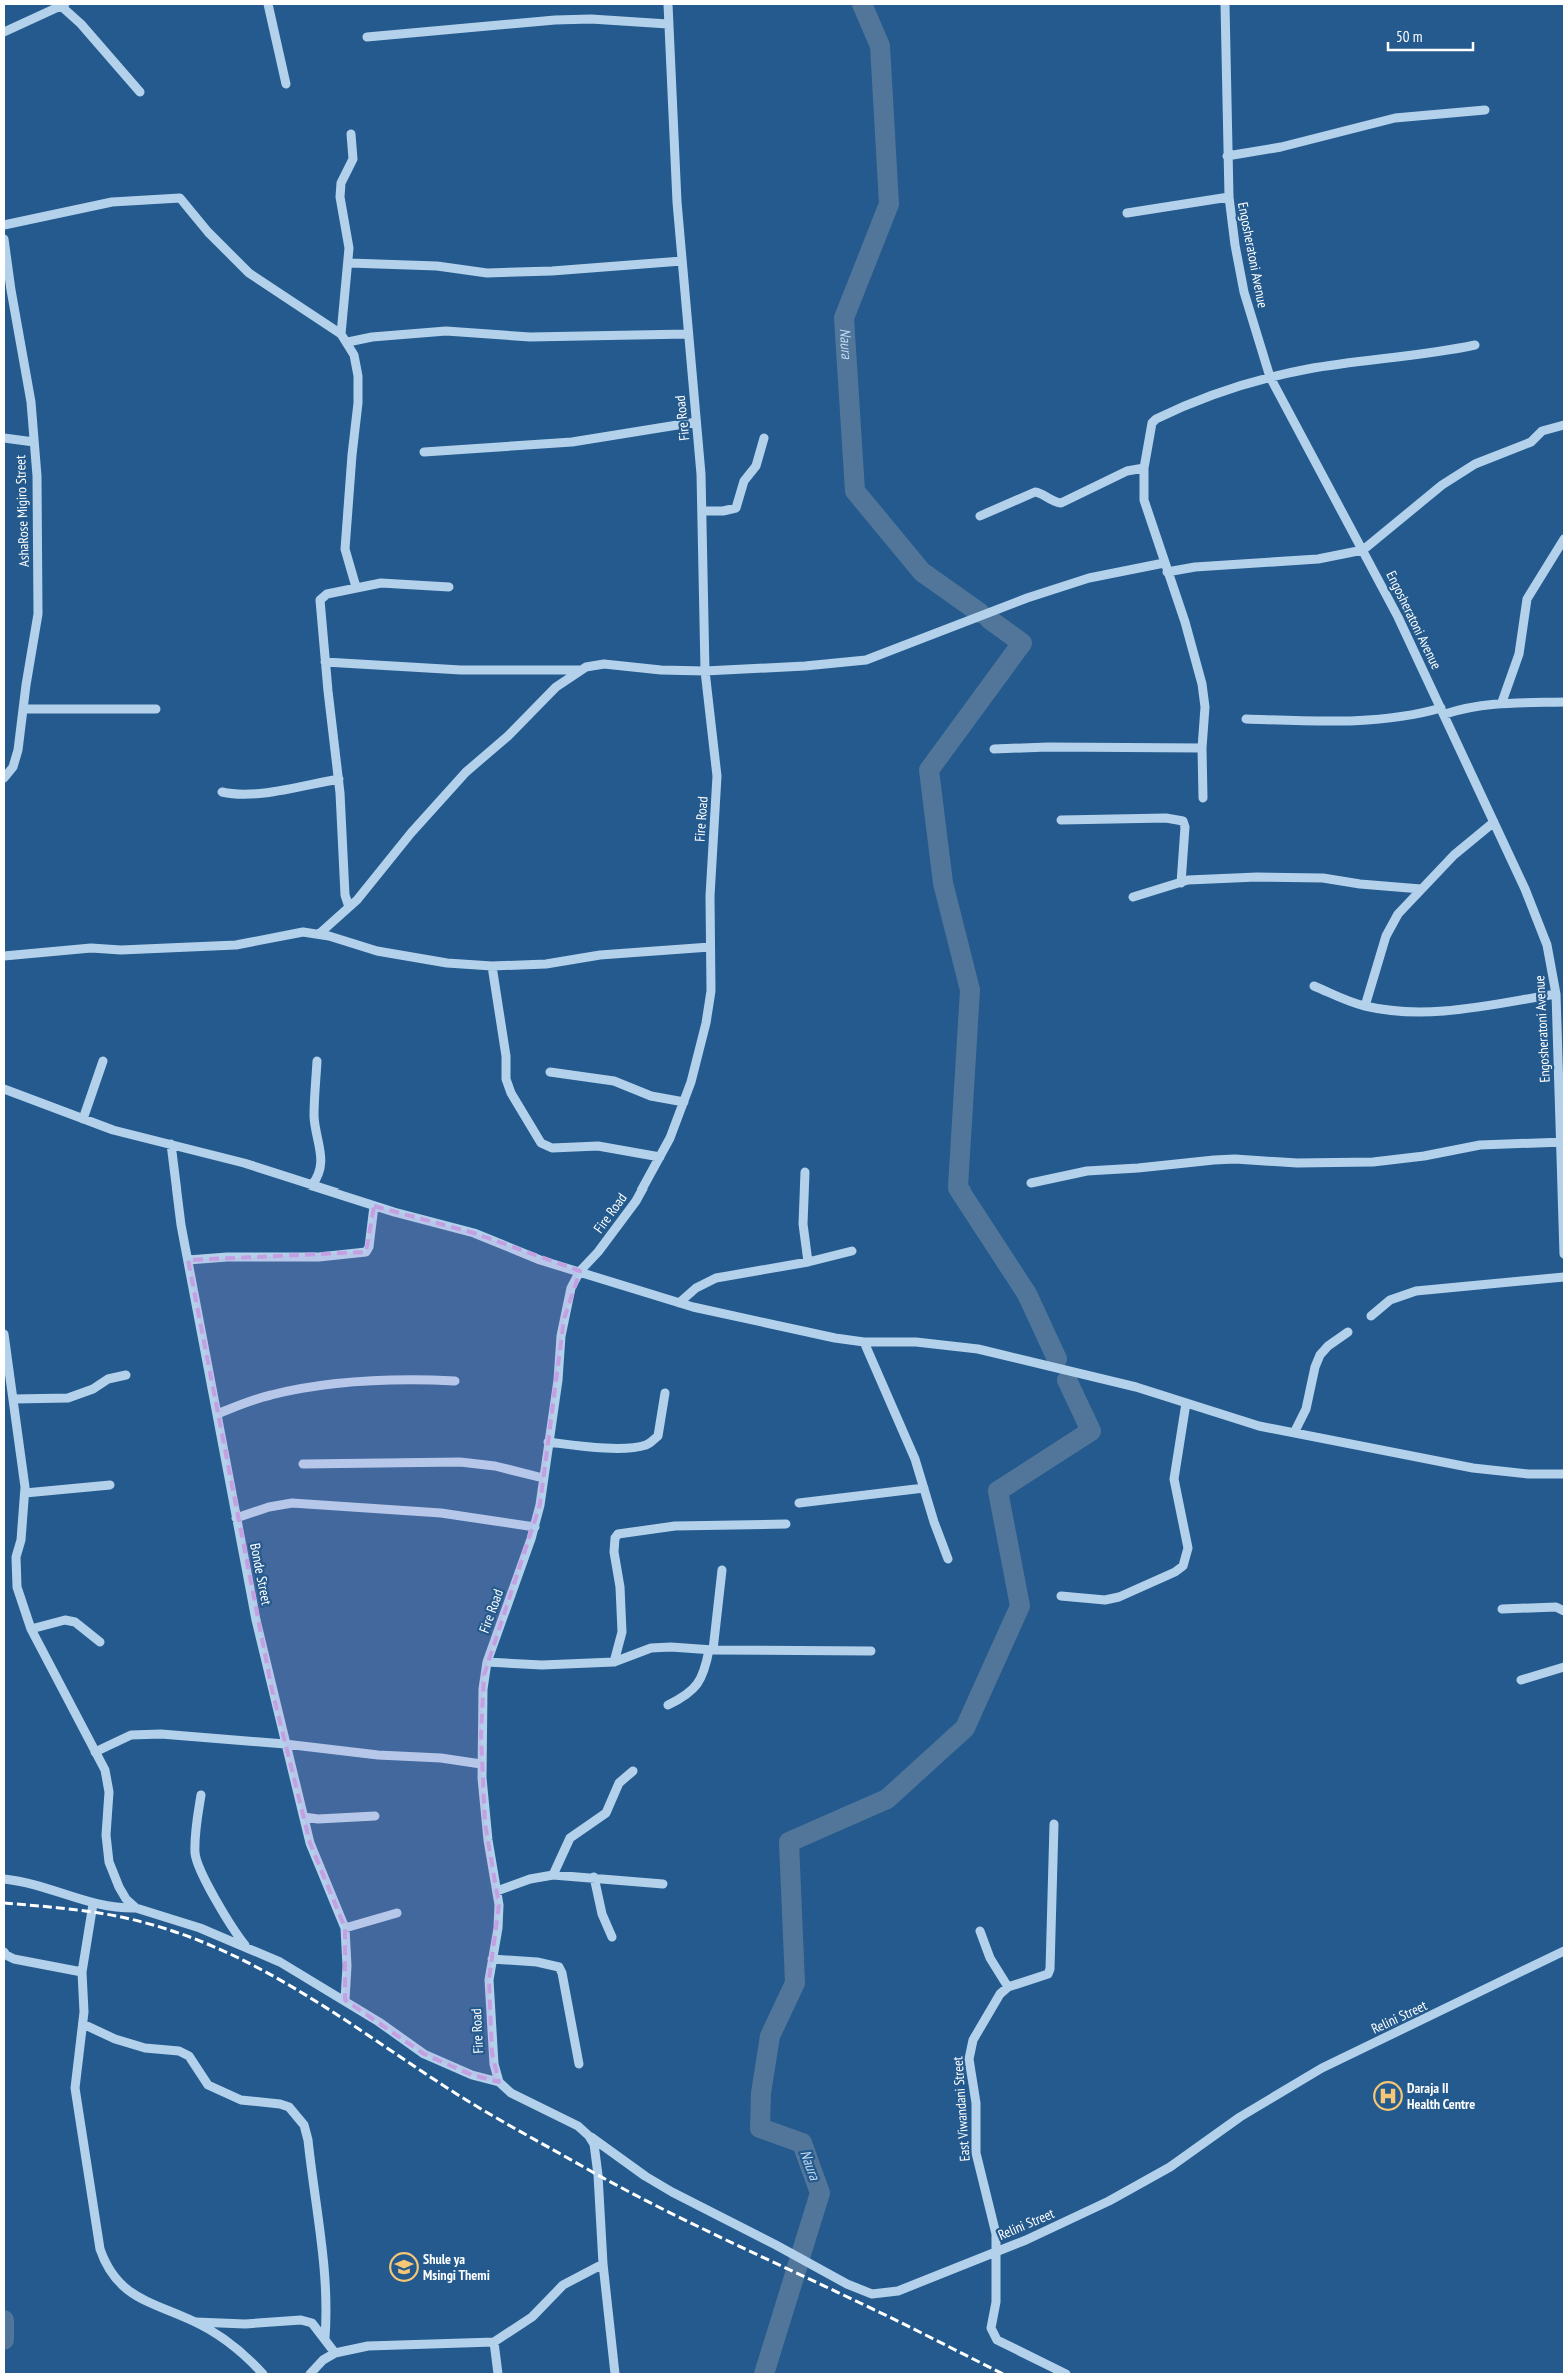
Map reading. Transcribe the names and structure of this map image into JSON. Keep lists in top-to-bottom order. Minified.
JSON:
{"streets":{"street":["Engosheratoni Avenue","Fire Road","AshaRose Migiro Street","Bonde Street","Relini Street","East Viwandani Street"]},"crossings":[["Relini Street","East Viwandani Street"]],"water":["Naura"],"places":{"hospital":["Daraja II Health Centre"],"school or university":["Shule ya Msingi Themi"]},"scale_bar":"50 m"}
